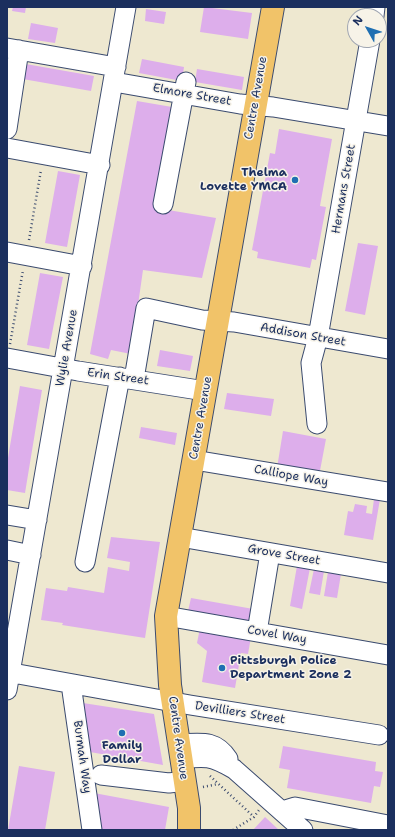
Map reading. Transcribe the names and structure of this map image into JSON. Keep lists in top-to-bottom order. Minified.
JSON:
{"streets":{"main road":["Centre Avenue"],"street":["Elmore Street","Hermans Street","Addison Street","Wylie Avenue","Erin Street","Calliope Way","Grove Street","Covel Way","Devilliers Street","Burmah Way"]},"crossings":[["Elmore Street","Centre Avenue"],["Elmore Street","Hermans Street"],["Elmore Street","Wylie Avenue"],["Centre Avenue","Addison Street"],["Centre Avenue","Erin Street"],["Centre Avenue","Calliope Way"],["Centre Avenue","Grove Street"],["Centre Avenue","Covel Way"],["Centre Avenue","Devilliers Street"],["Hermans Street","Addison Street"],["Addison Street","Erin Street"],["Wylie Avenue","Erin Street"],["Wylie Avenue","Devilliers Street"],["Devilliers Street","Burmah Way"]],"places":["Thelma Lovette YMCA","Pittsburgh Police Department Zone 2","Family Dollar"],"north":"top left"}
